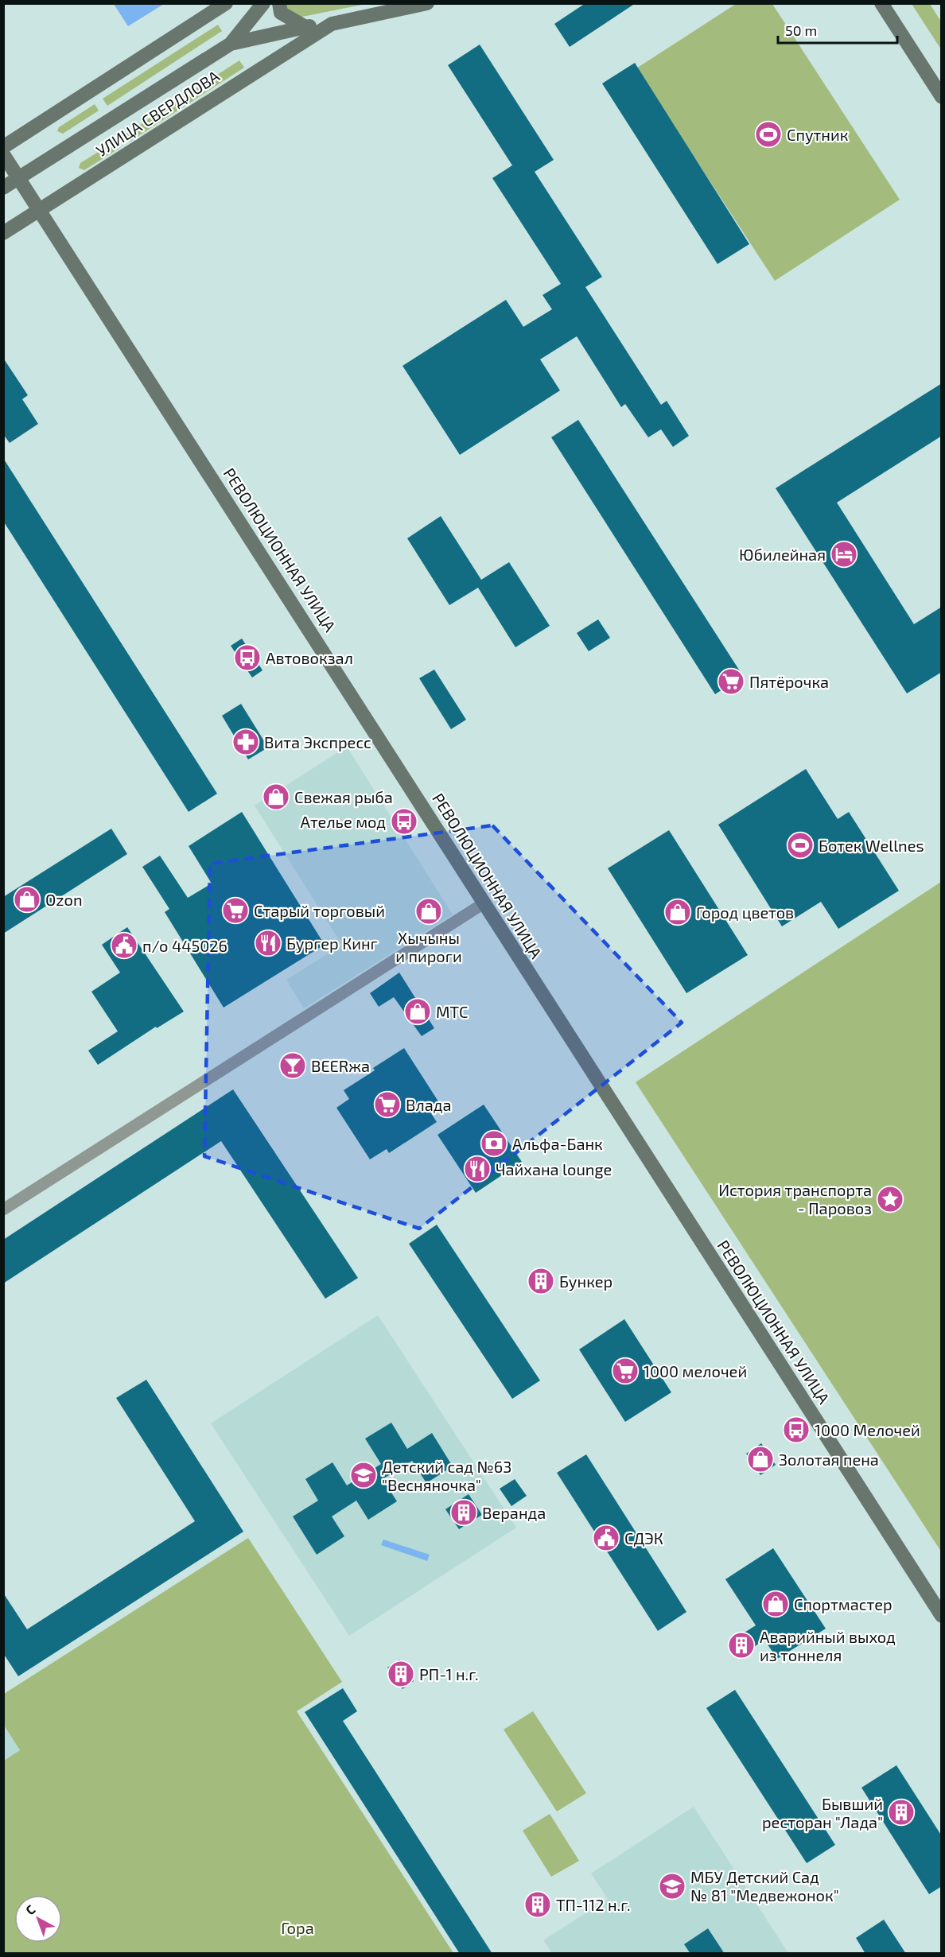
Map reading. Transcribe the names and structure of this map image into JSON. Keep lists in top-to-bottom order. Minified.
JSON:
{"streets":{"main road":["УЛИЦА СВЕРДЛОВА","РЕВОЛЮЦИОННАЯ УЛИЦА"]},"crossings":[["УЛИЦА СВЕРДЛОВА","РЕВОЛЮЦИОННАЯ УЛИЦА"]],"parks":["Гора"],"places":{"sports":["Спутник","Ботек Wellnes"],"hotel":["Юбилейная"],"bus stop":["Автовокзал","Ателье мод","1000 Мелочей"],"supermarket":["Пятёрочка","Старый торговый","Влада","1000 мелочей"],"pharmacy":["Вита Экспресс"],"shop":["Свежая рыба","Ozon","Хычыны и пироги","Город цветов","МТС","Золотая пена","Спортмастер"],"restaurant":["Бургер Кинг","Чайхана lounge"],"public building":["п/о 445026","СДЭК"],"bar":["BEERжа"],"bank":["Альфа-Банк"],"place":["История транспорта - Паровоз"],"building":["Бункер","Веранда","Аварийный выход из тоннеля","РП-1 н.г.","Бывший ресторан \"Лада\"","ТП-112 н.г."],"school or university":["Детский сад №63 \"Весняночка\"","МБУ Детский Сад № 81 \"Медвежонок\""]},"scale_bar":"50 m","north":"top left"}
